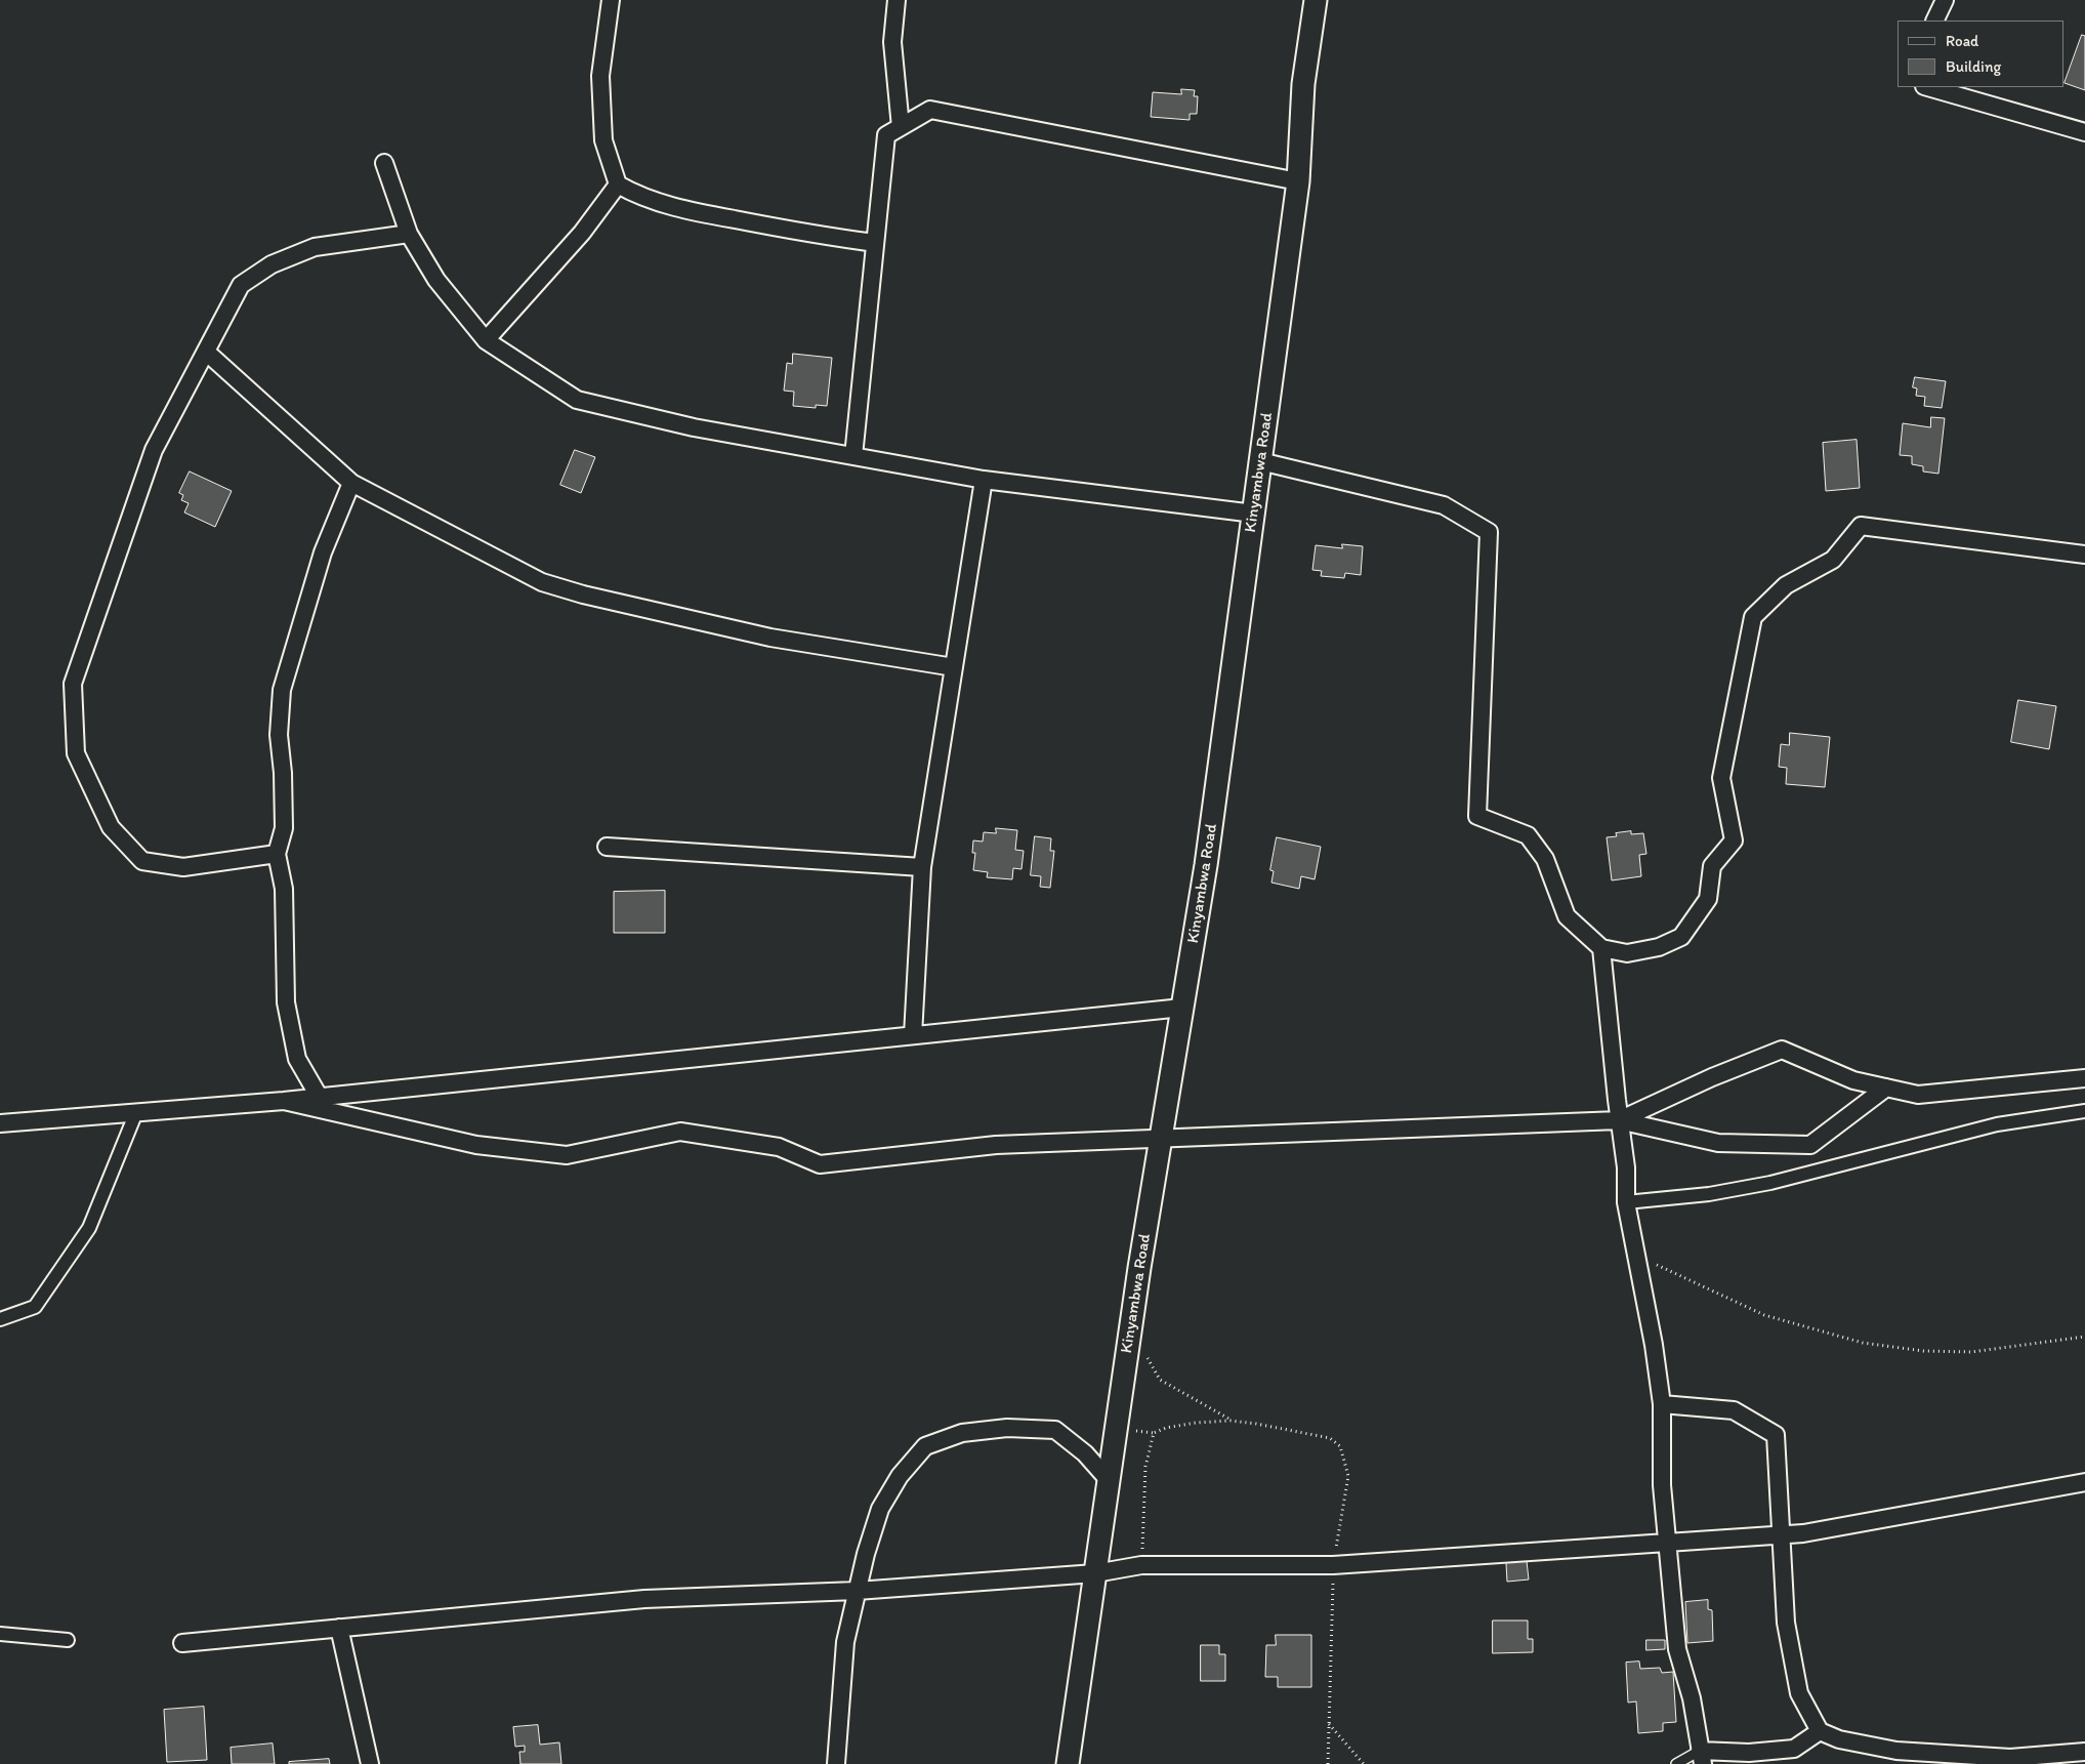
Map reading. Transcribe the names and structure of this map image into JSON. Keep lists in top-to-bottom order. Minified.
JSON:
{"streets":{"street":["Kinyambwa Road"]},"legend":["Road","Building"]}
